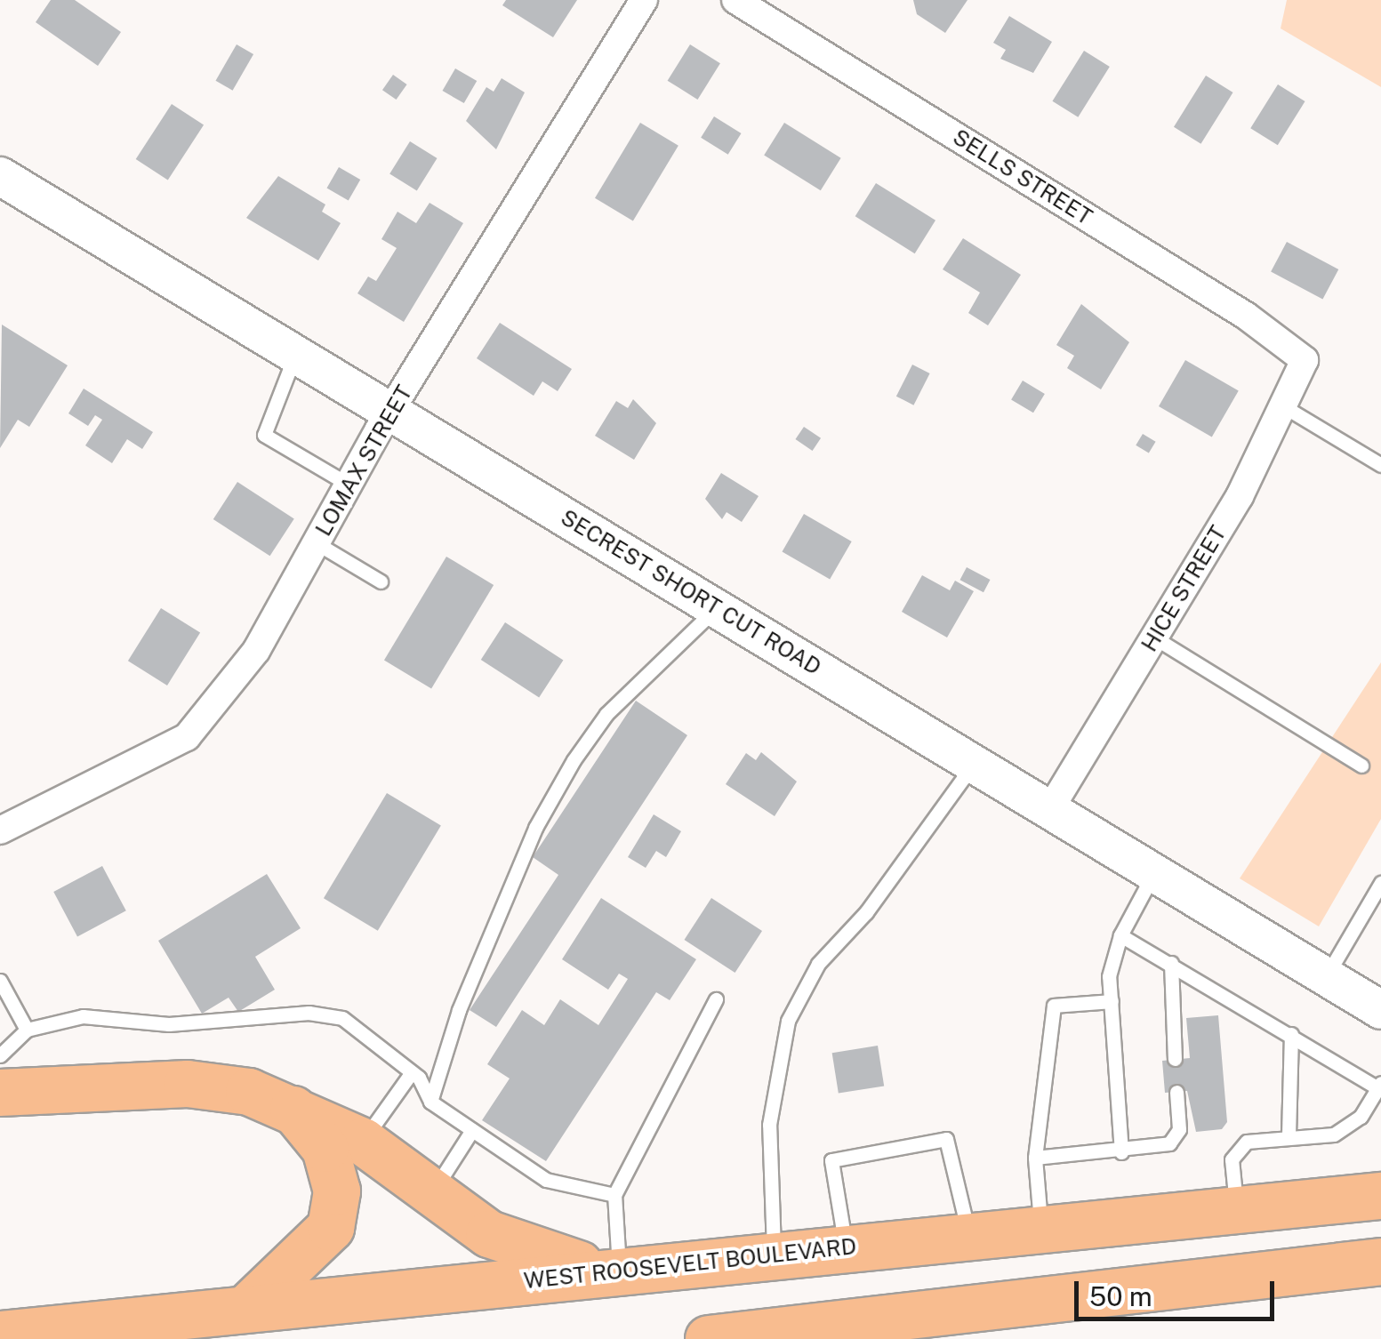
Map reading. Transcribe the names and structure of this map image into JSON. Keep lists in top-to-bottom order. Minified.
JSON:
{"streets":{"highway":["WEST ROOSEVELT BOULEVARD"],"street":["SELLS STREET","LOMAX STREET","HICE STREET","SECREST SHORT CUT ROAD"]},"crossings":[["SELLS STREET","HICE STREET"],["LOMAX STREET","SECREST SHORT CUT ROAD"],["HICE STREET","SECREST SHORT CUT ROAD"]],"scale_bar":"50 m"}
